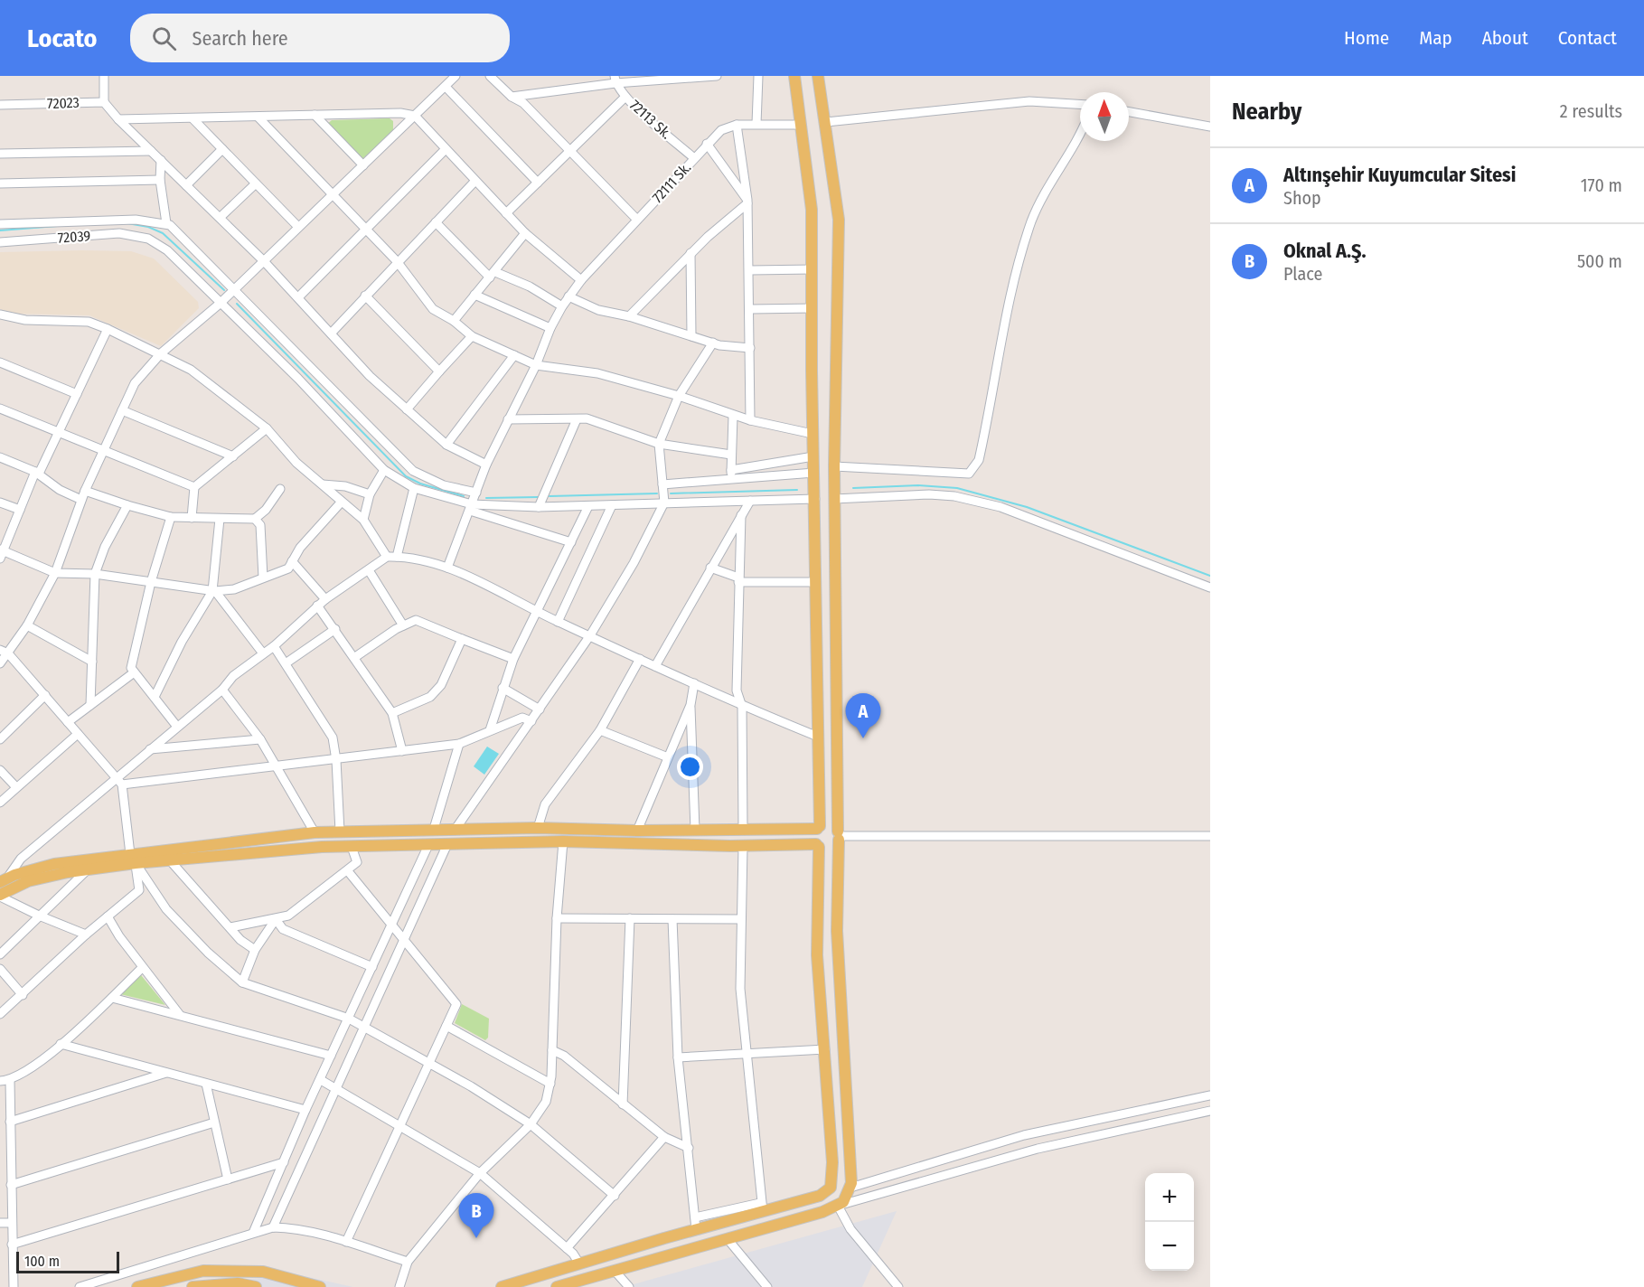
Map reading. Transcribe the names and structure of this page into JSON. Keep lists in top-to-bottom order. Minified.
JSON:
{"streets":{"street":["72023","72113 Sk.","72111 Sk.","72039"]},"crossings":[["72113 Sk.","72111 Sk."]],"scale_bar":"100 m","north":"top","page":{"header":"Locato","search":"Search here","nav":["Home","Map","About","Contact"],"heading":["Nearby","2 results"],"list":[{"mark":"A","name":"Altınşehir Kuyumcular Sitesi","note":"Shop","value":"170 m"},{"mark":"B","name":"Oknal A.Ş.","note":"Place","value":"500 m"}],"pins":["A","B"],"map_buttons":["+","−"],"scale":"100 m"}}
